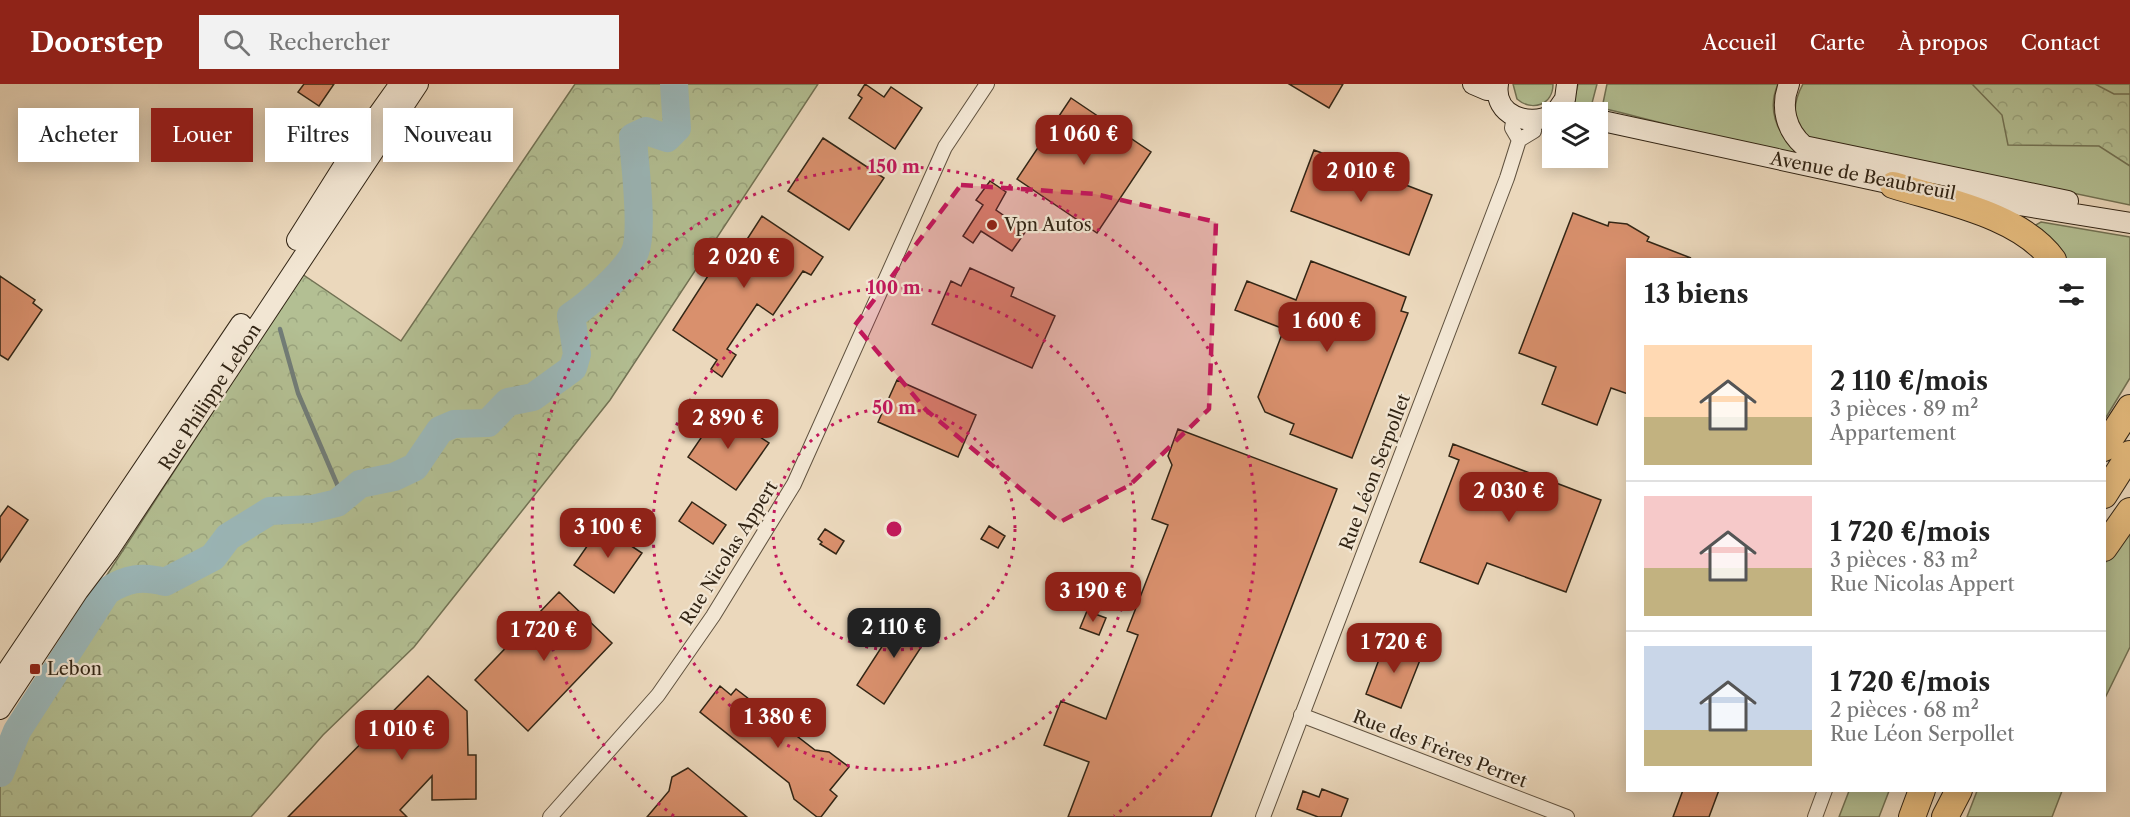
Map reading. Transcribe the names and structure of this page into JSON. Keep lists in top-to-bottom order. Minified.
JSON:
{"streets":{"street":["Avenue de Beaubreuil","Rue Philippe Lebon","Rue Léon Serpollet","Rue Nicolas Appert","Rue des Frères Perret"]},"crossings":[["Rue Léon Serpollet","Rue des Frères Perret"]],"places":{"other":["Vpn Autos"],"transit":["Lebon"]},"page":{"header":"Doorstep","search":"Rechercher","nav":["Accueil","Carte","À propos","Contact"],"chip":["Acheter","Louer","Filtres","Nouveau"],"price":["1 060 €","2 010 €","2 020 €","1 600 €","2 890 €","2 030 €","3 100 €","3 190 €","2 110 €","1 720 €","1 720 €","1 380 €","1 010 €"],"heading":"13 biens","list":[{"name":"2 110 €/mois","note":"3 pièces · 89 m² · Appartement"},{"name":"1 720 €/mois","note":"3 pièces · 83 m² · Rue Nicolas Appert"},{"name":"1 720 €/mois","note":"2 pièces · 68 m² · Rue Léon Serpollet"}]},"rings":["150 m","100 m","50 m"]}
